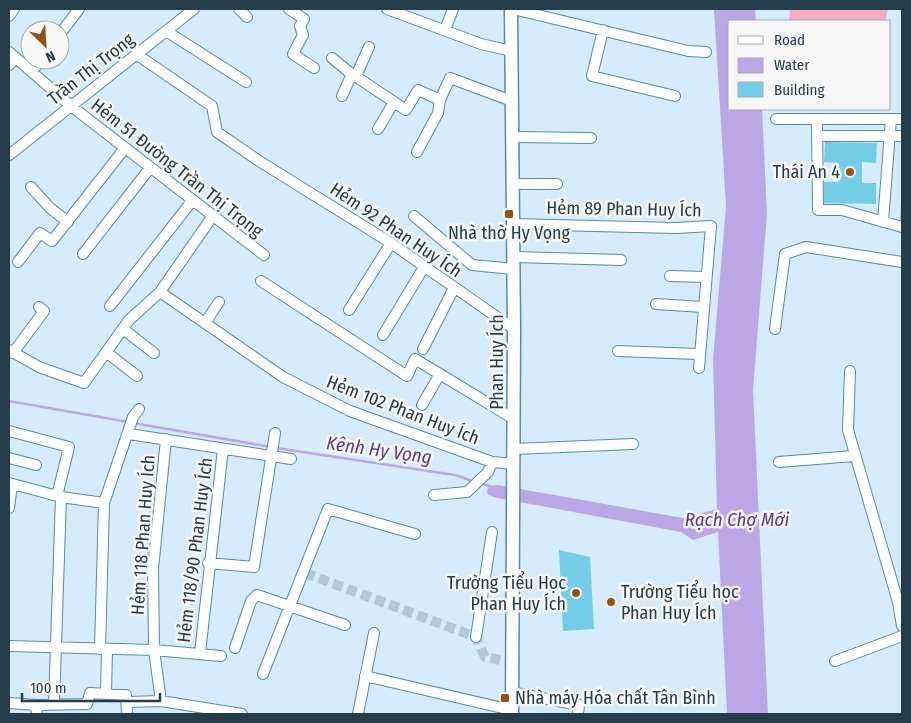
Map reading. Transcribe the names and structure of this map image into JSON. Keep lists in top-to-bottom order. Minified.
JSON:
{"streets":{"main road":["Phan Huy Ích"],"street":["Trần Thị Trọng","Hẻm 51 Đường Trần Thị Trọng","Hẻm 89 Phan Huy Ích","Hẻm 92 Phan Huy Ích","Hẻm 102 Phan Huy Ích","Hẻm 118 Phan Huy Ích","Hẻm 118/90 Phan Huy Ích"]},"crossings":[["Trần Thị Trọng","Hẻm 51 Đường Trần Thị Trọng"],["Trần Thị Trọng","Hẻm 92 Phan Huy Ích"],["Hẻm 89 Phan Huy Ích","Phan Huy Ích"],["Hẻm 92 Phan Huy Ích","Phan Huy Ích"],["Phan Huy Ích","Hẻm 102 Phan Huy Ích"],["Hẻm 118 Phan Huy Ích","Hẻm 118/90 Phan Huy Ích"]],"water":["Kênh Hy Vọng","Rạch Chợ Mới"],"places":{"other":["Thái An 4","Trường Tiểu Học Phan Huy Ích","Trường Tiểu học Phan Huy Ích"],"transit":["Nhà thờ Hy Vọng","Nhà máy Hóa chất Tân Bình"]},"legend":["Road","Water","Building"],"scale_bar":"100 m","north":"bottom right"}
